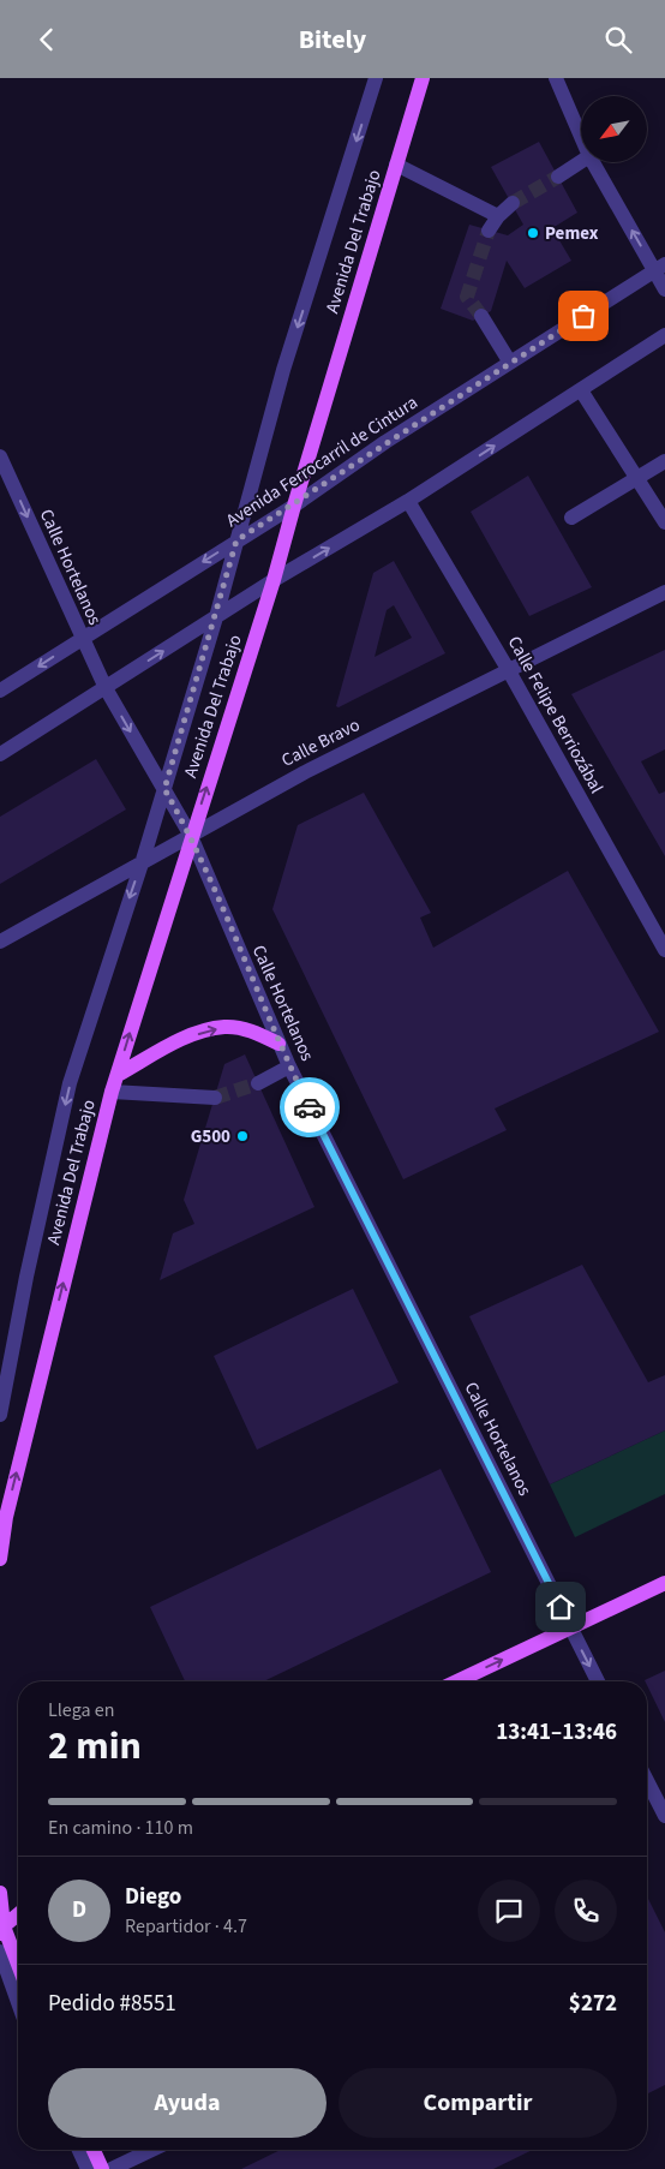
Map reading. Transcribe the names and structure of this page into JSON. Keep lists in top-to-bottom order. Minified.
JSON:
{"streets":{"main road":["Avenida Del Trabajo"],"street":["Avenida Ferrocarril de Cintura","Calle Hortelanos","Calle Felipe Berriozábal","Calle Bravo"]},"crossings":[["Avenida Del Trabajo","Avenida Ferrocarril de Cintura"],["Avenida Del Trabajo","Calle Hortelanos"],["Avenida Del Trabajo","Calle Bravo"],["Avenida Ferrocarril de Cintura","Calle Hortelanos"],["Calle Hortelanos","Calle Bravo"],["Calle Felipe Berriozábal","Calle Bravo"]],"one_way":["Avenida Del Trabajo"],"places":["Pemex","G500"],"north":"bottom left","page":{"header":"Bitely","heading":["2 min","Llega en","13:41–13:46"],"panel":["Diego","Repartidor · 4.7","Pedido #8551","$272"],"bar":"En camino · 110 m","round":"D","buttons":["Ayuda","Compartir"]}}
